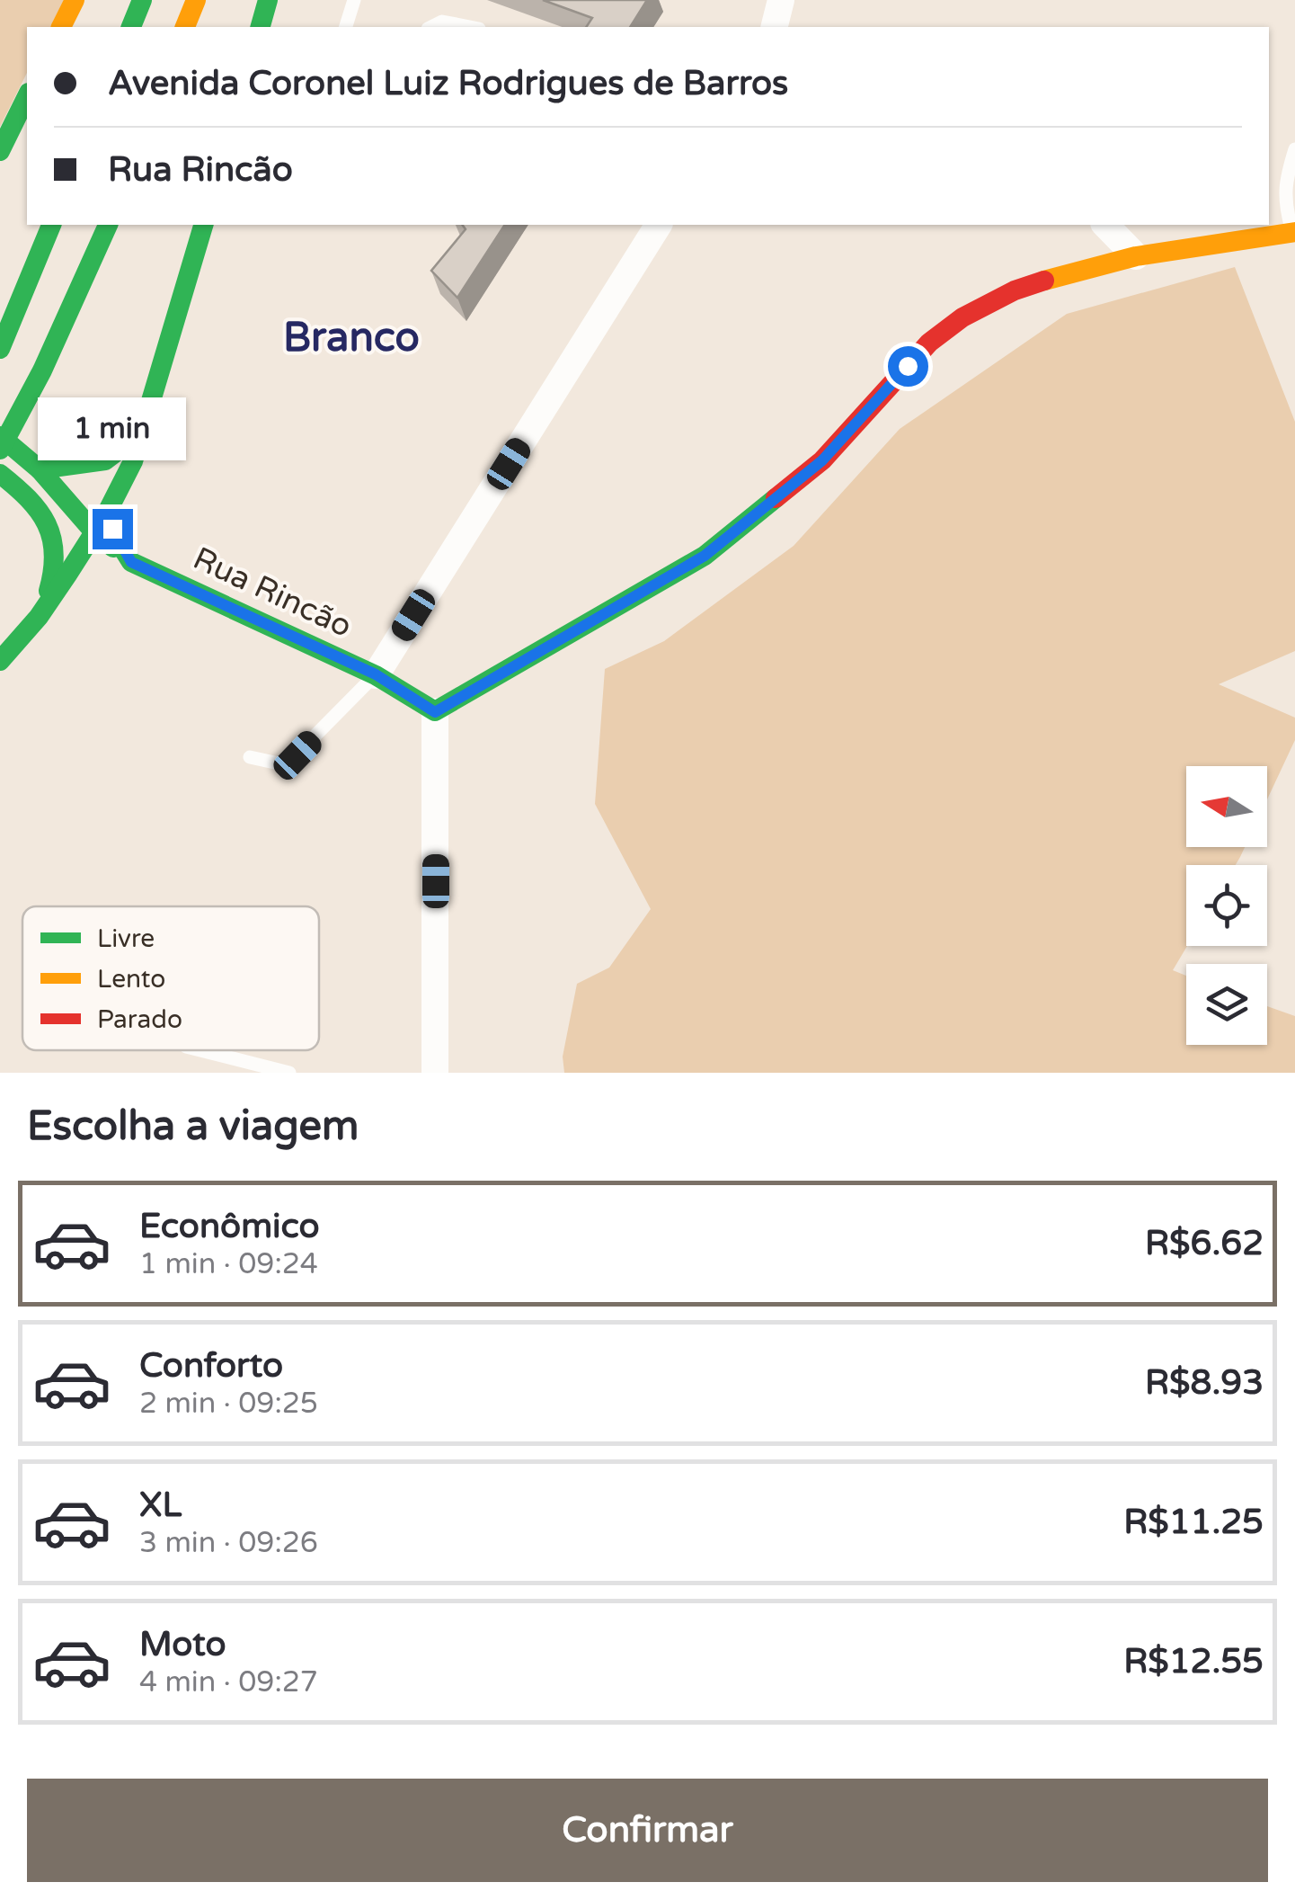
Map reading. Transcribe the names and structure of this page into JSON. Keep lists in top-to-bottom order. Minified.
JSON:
{"streets":{"main road":["Rua Rincão"]},"districts":["Branco"],"legend":["Livre","Lento","Parado"],"north":"left","page":{"banner":["Avenida Coronel Luiz Rodrigues de Barros","Rua Rincão"],"bubble":"1 min","heading":"Escolha a viagem","list":[{"name":"Econômico","note":"1 min · 09:24","value":"R$6.62"},{"name":"Conforto","note":"2 min · 09:25","value":"R$8.93"},{"name":"XL","note":"3 min · 09:26","value":"R$11.25"},{"name":"Moto","note":"4 min · 09:27","value":"R$12.55"}],"buttons":"Confirmar"}}
